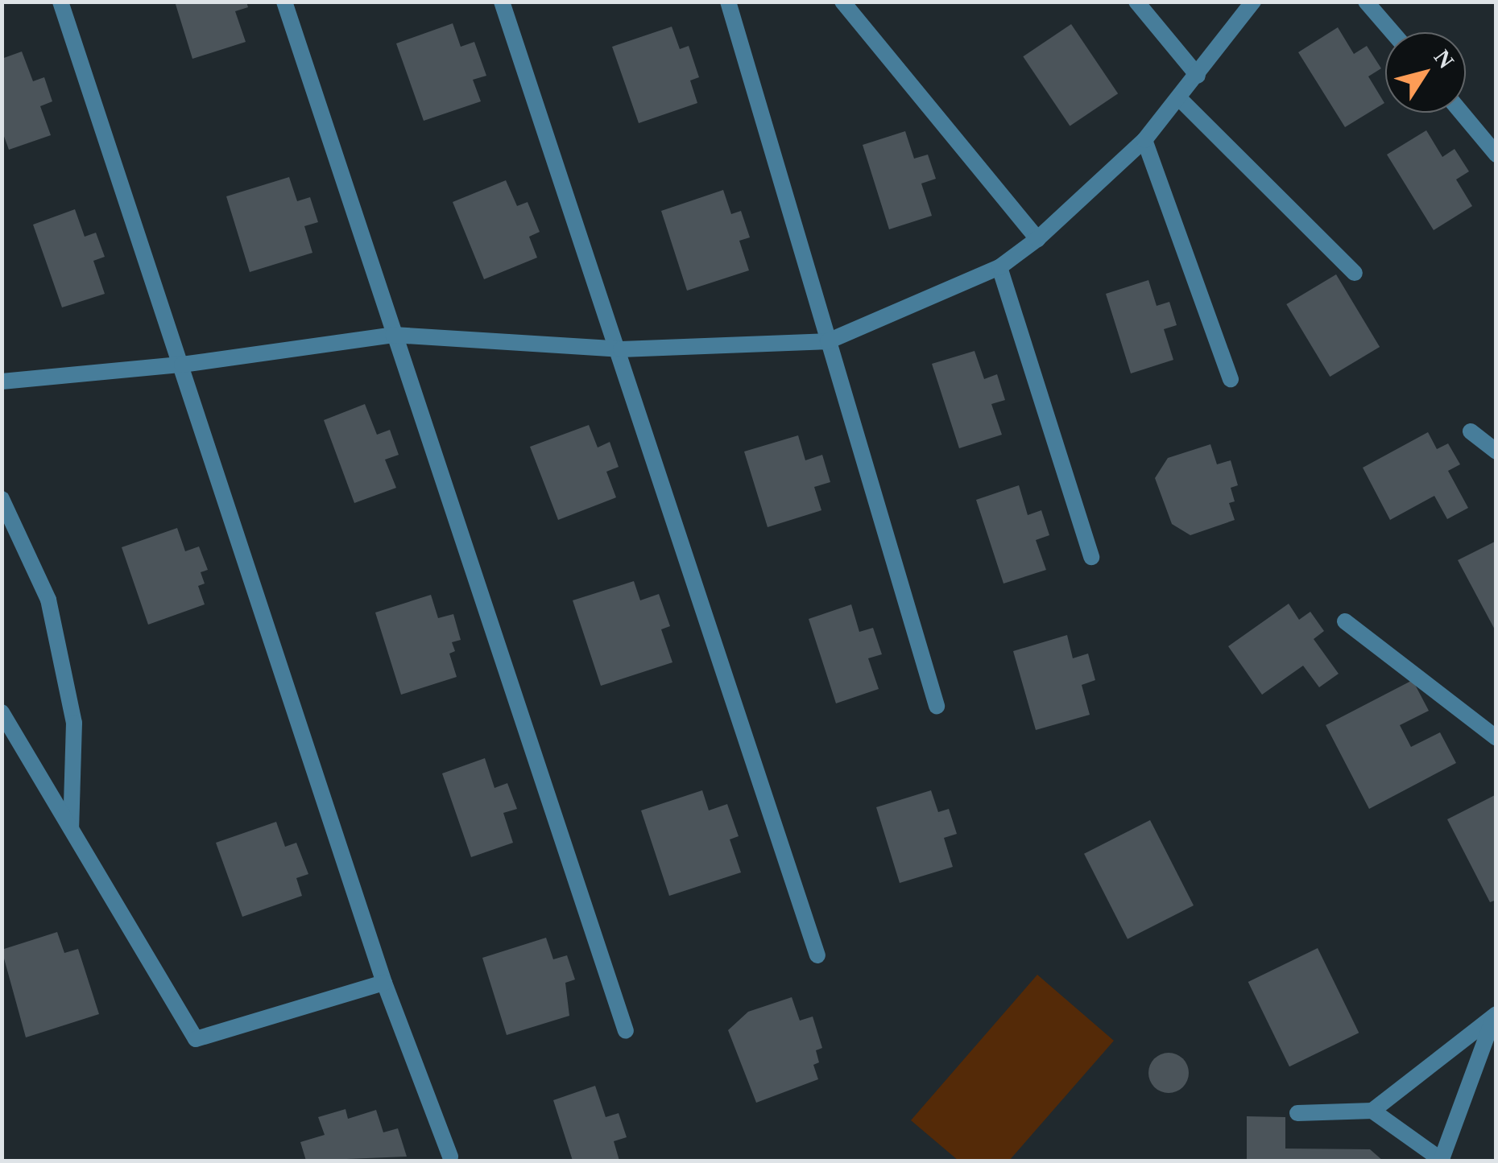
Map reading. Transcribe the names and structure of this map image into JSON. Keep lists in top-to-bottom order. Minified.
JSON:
{"north":"top right"}
